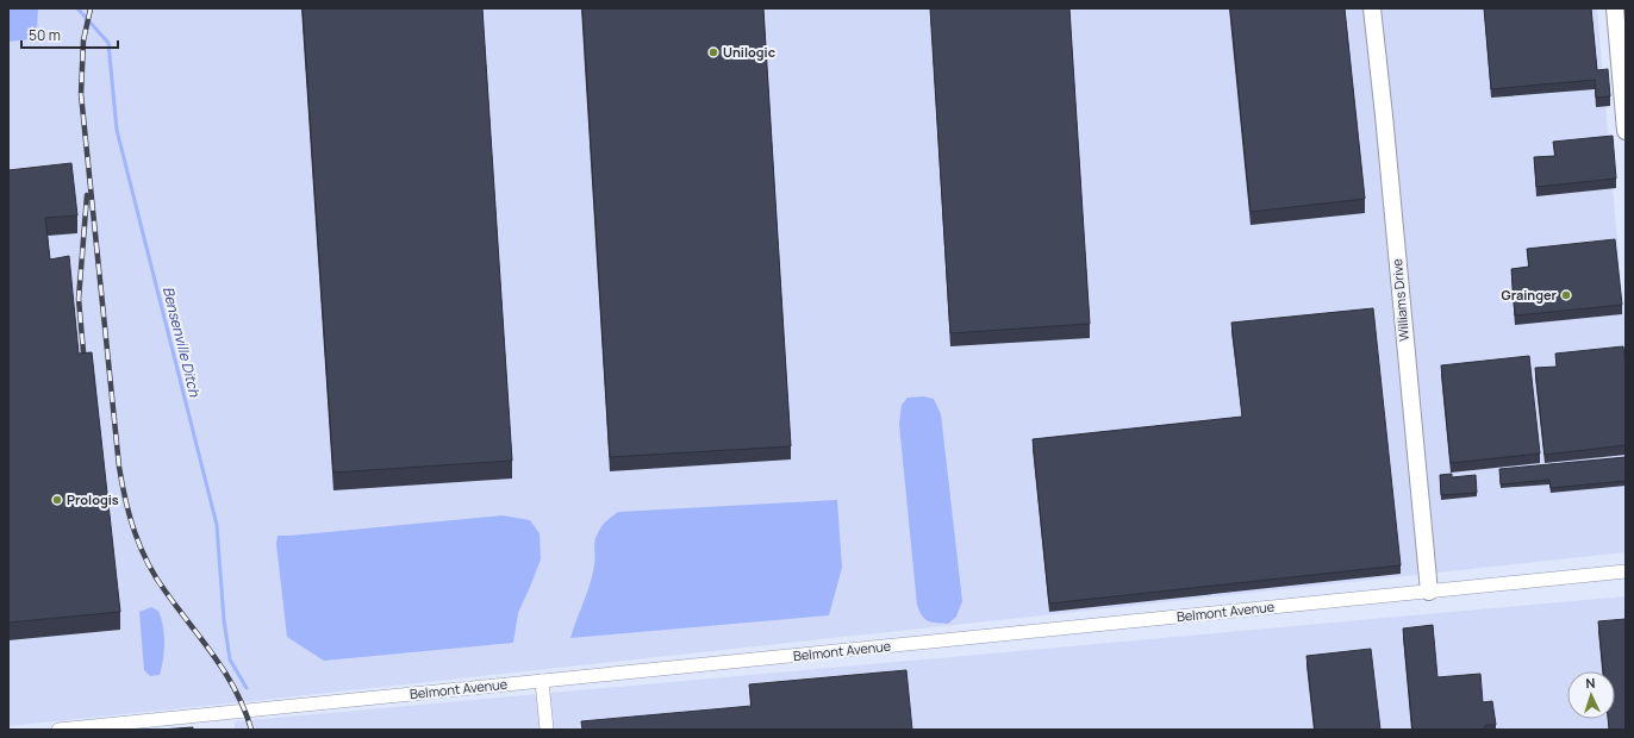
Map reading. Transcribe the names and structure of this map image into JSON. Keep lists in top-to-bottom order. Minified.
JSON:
{"streets":{"main road":["Williams Drive"],"street":["Belmont Avenue"]},"crossings":[["Williams Drive","Belmont Avenue"]],"water":["Bensenville Ditch"],"places":["Unilogic","Grainger","Prologis"],"scale_bar":"50 m","north":"top"}
